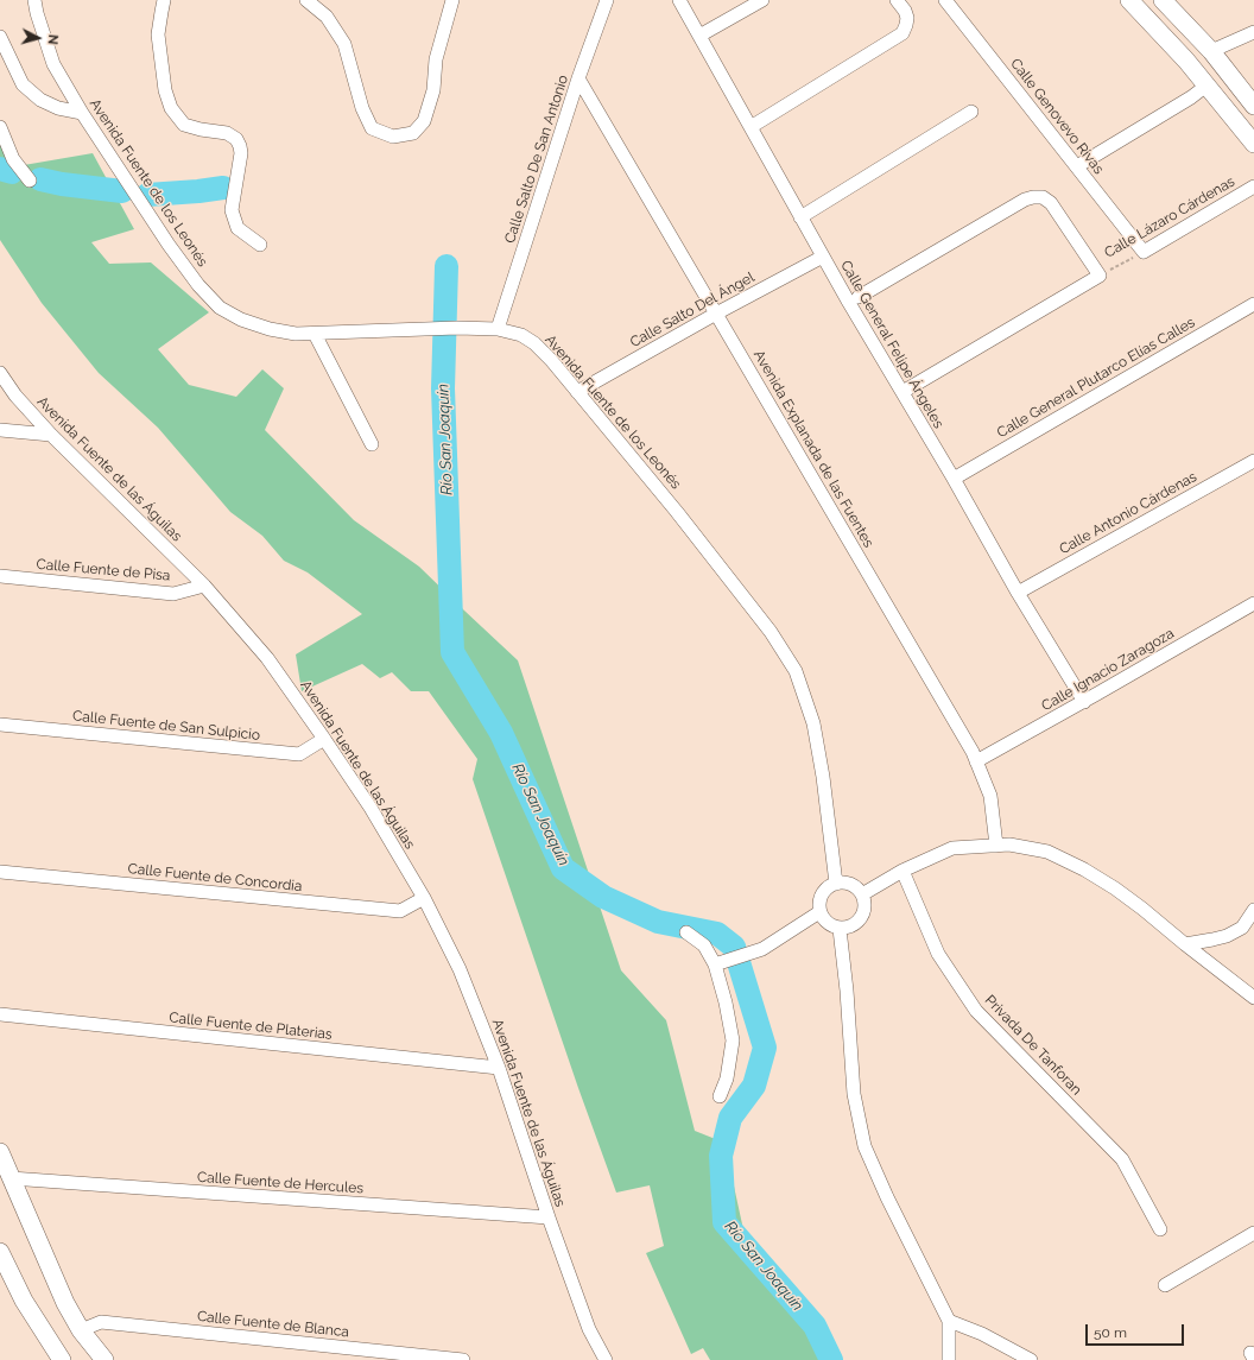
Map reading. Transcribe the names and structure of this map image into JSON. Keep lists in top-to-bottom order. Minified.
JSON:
{"streets":{"street":["Calle Genovevo Rivas","Calle Salto De San Antonio","Avenida Fuente de los Leonés","Calle Lázaro Cárdenas","Calle Salto Del Ángel","Calle General Felipe Ángeles","Calle General Plutarco Elías Calles","Avenida Explanada de las Fuentes","Avenida Fuente de las Águilas","Calle Antonio Cárdenas","Calle Fuente de Pisa","Calle Ignacio Zaragoza","Calle Fuente de San Sulpicio","Calle Fuente de Concordia","Calle Fuente de Platerias","Privada De Tanforan","Calle Fuente de Hercules","Calle Fuente de Blanca"]},"crossings":[["Calle Genovevo Rivas","Calle Lázaro Cárdenas"],["Calle Salto De San Antonio","Avenida Fuente de los Leonés"],["Calle Salto De San Antonio","Avenida Explanada de las Fuentes"],["Avenida Fuente de los Leonés","Calle Salto Del Ángel"],["Calle Salto Del Ángel","Calle General Felipe Ángeles"],["Calle Salto Del Ángel","Avenida Explanada de las Fuentes"],["Calle General Felipe Ángeles","Calle General Plutarco Elías Calles"],["Calle General Felipe Ángeles","Calle Antonio Cárdenas"],["Calle General Felipe Ángeles","Calle Ignacio Zaragoza"],["Avenida Explanada de las Fuentes","Calle Ignacio Zaragoza"],["Avenida Fuente de las Águilas","Calle Fuente de Pisa"],["Avenida Fuente de las Águilas","Calle Fuente de San Sulpicio"],["Avenida Fuente de las Águilas","Calle Fuente de Concordia"],["Avenida Fuente de las Águilas","Calle Fuente de Platerias"],["Avenida Fuente de las Águilas","Calle Fuente de Hercules"]],"water":["Río San Joaquín"],"scale_bar":"50 m","north":"right"}
